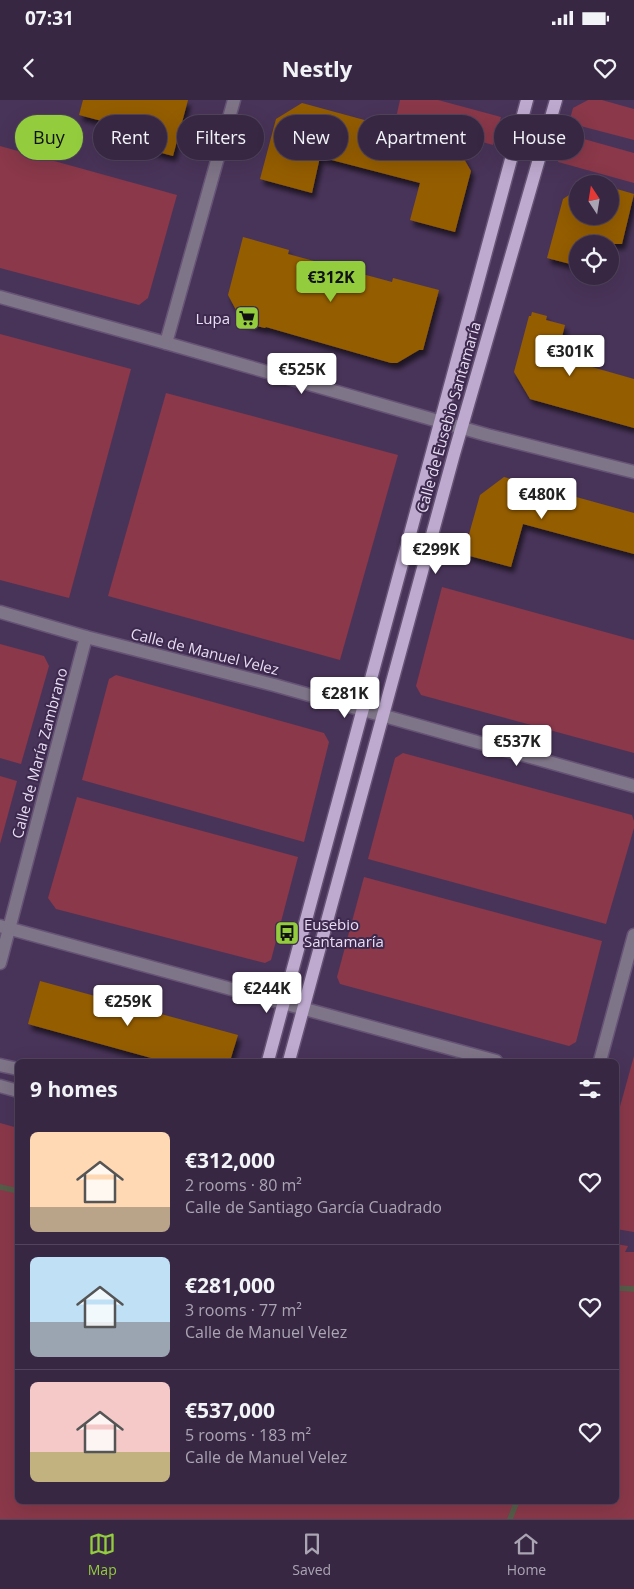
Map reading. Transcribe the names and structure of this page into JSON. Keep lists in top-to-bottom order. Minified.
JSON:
{"streets":{"main road":["Calle de Eusebio Santamaría"],"street":["Calle de Manuel Velez","Calle de María Zambrano"]},"crossings":[["Calle de Eusebio Santamaría","Calle de Manuel Velez"],["Calle de Manuel Velez","Calle de María Zambrano"]],"places":{"supermarket":["Lupa"],"bus stop":["Eusebio Santamaría"]},"north":"top","page":{"status":"07:31","header":"Nestly","chip":["Buy","Rent","Filters","New","Apartment","House"],"price":["€312K","€301K","€525K","€480K","€299K","€281K","€537K","€244K","€259K"],"heading":"9 homes","list":[{"name":"€312,000","note":"2 rooms · 80 m² · Calle de Santiago García Cuadrado"},{"name":"€281,000","note":"3 rooms · 77 m² · Calle de Manuel Velez"},{"name":"€537,000","note":"5 rooms · 183 m² · Calle de Manuel Velez"}],"tabs":["Map","Saved","Home"]}}
